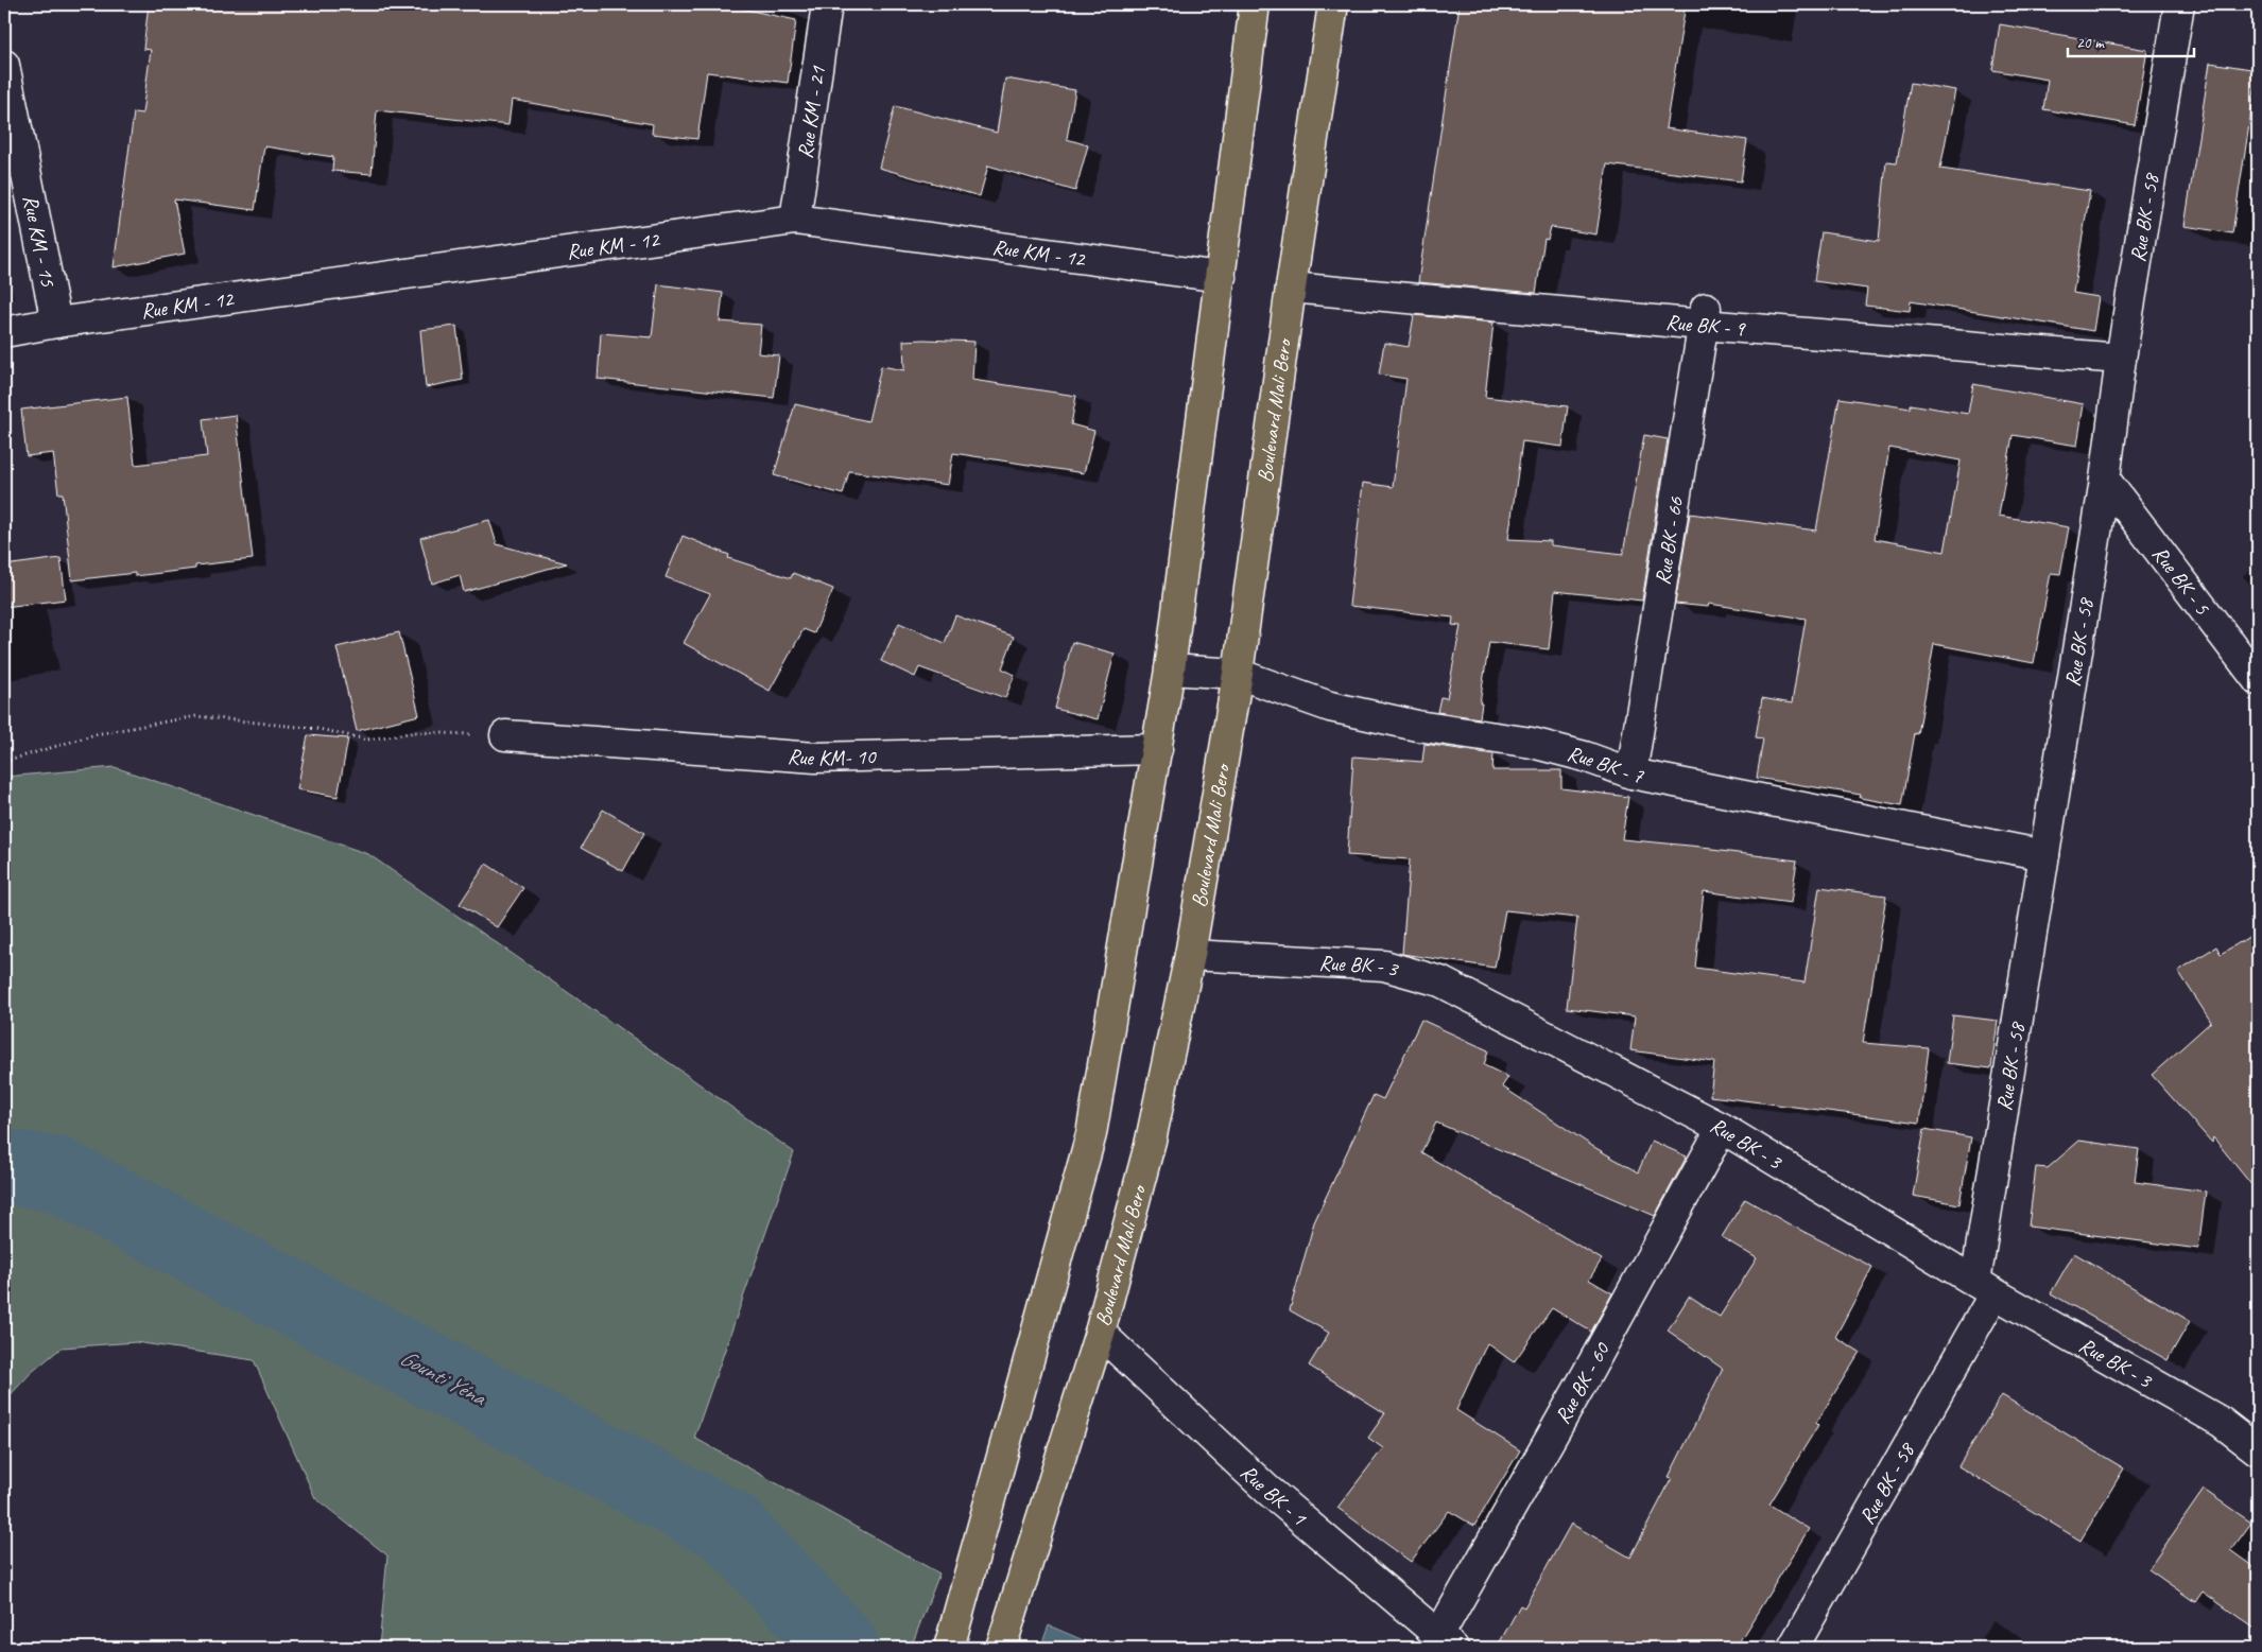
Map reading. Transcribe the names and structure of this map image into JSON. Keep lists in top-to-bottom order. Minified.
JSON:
{"streets":{"main road":["Boulevard Mali Bero"],"street":["Rue KM - 21","Rue BK - 58","Rue KM - 15","Rue KM - 12","Rue BK - 9","Rue BK - 66","Rue BK - 5","Rue KM- 10","Rue BK - 7","Rue BK - 3","Rue BK - 60","Rue BK - 1"]},"crossings":[["Rue KM - 21","Rue KM - 12"],["Rue BK - 58","Rue BK - 9"],["Rue BK - 58","Rue BK - 5"],["Rue BK - 58","Rue BK - 7"],["Rue BK - 58","Rue BK - 3"],["Rue KM - 15","Rue KM - 12"],["Rue BK - 9","Boulevard Mali Bero"],["Rue BK - 9","Rue BK - 66"],["Boulevard Mali Bero","Rue BK - 7"],["Boulevard Mali Bero","Rue BK - 3"],["Boulevard Mali Bero","Rue BK - 1"],["Rue BK - 66","Rue BK - 7"],["Rue BK - 3","Rue BK - 60"],["Rue BK - 60","Rue BK - 1"]],"water":["Gounti Yéna"],"scale_bar":"20 m"}
